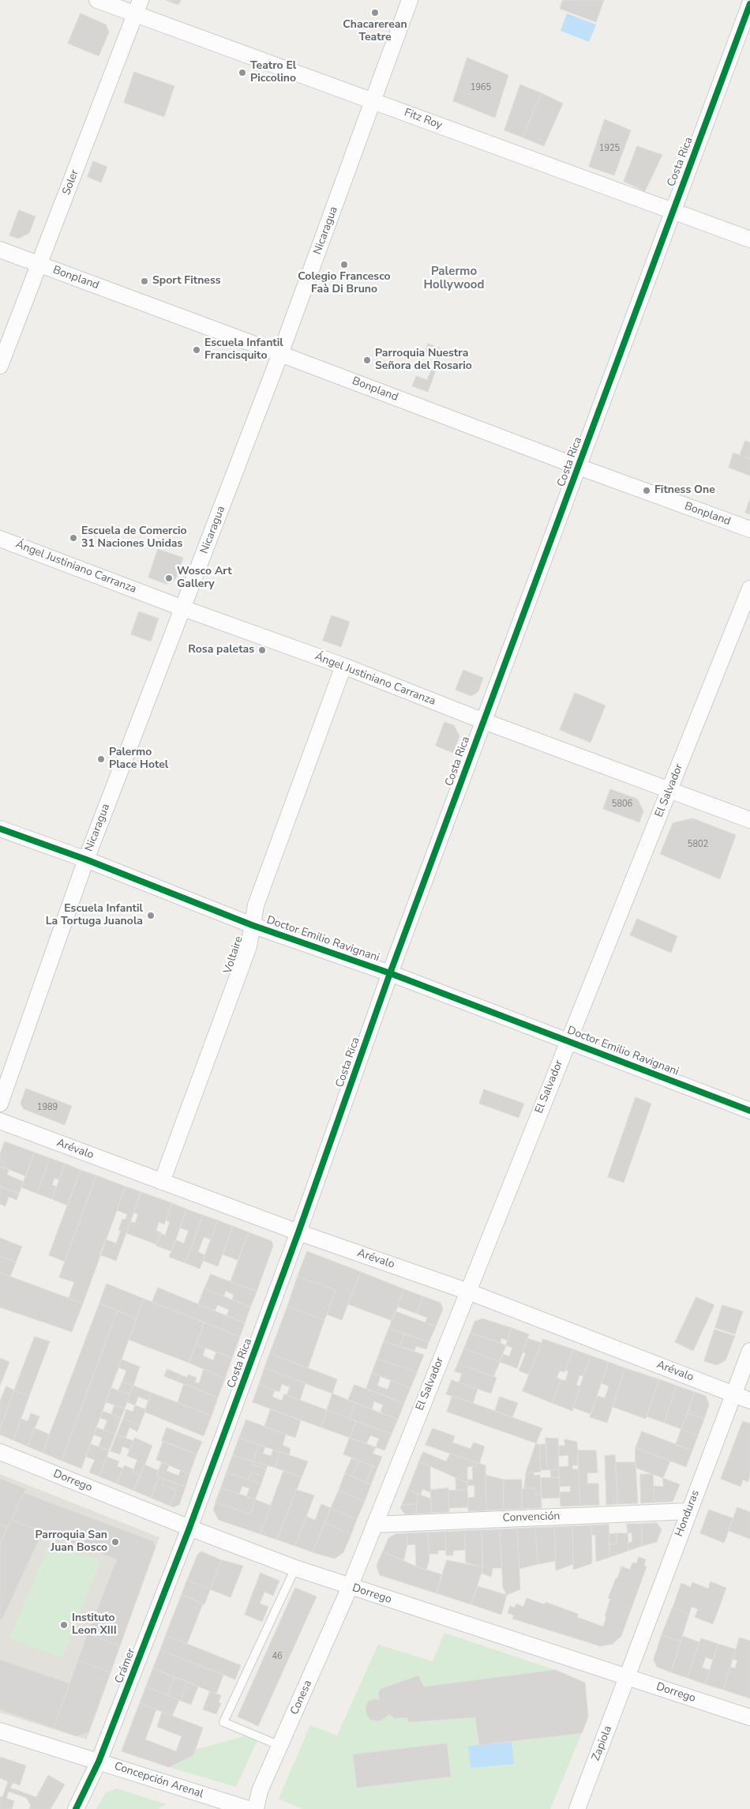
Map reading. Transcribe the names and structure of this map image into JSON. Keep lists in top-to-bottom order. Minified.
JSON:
{"streets":{"street":["Fitz Roy","Costa Rica","Soler","Nicaragua","Bonpland","Ángel Justiniano Carranza","El Salvador","Doctor Emilio Ravignani","Voltaire","Arévalo","Dorrego","Honduras","Convención","Crámer","Conesa","Zapiola","Concepción Arenal"]},"crossings":[["Fitz Roy","Costa Rica"],["Fitz Roy","Soler"],["Fitz Roy","Nicaragua"],["Costa Rica","Bonpland"],["Costa Rica","Ángel Justiniano Carranza"],["Costa Rica","Doctor Emilio Ravignani"],["Costa Rica","Arévalo"],["Costa Rica","Dorrego"],["Costa Rica","Crámer"],["Soler","Bonpland"],["Nicaragua","Bonpland"],["Nicaragua","Ángel Justiniano Carranza"],["Nicaragua","Doctor Emilio Ravignani"],["Ángel Justiniano Carranza","El Salvador"],["Ángel Justiniano Carranza","Voltaire"],["El Salvador","Doctor Emilio Ravignani"],["El Salvador","Arévalo"],["El Salvador","Dorrego"],["El Salvador","Convención"],["El Salvador","Conesa"],["Doctor Emilio Ravignani","Voltaire"],["Voltaire","Arévalo"],["Arévalo","Honduras"],["Dorrego","Honduras"],["Dorrego","Crámer"],["Dorrego","Conesa"],["Dorrego","Zapiola"],["Honduras","Convención"],["Honduras","Zapiola"],["Crámer","Concepción Arenal"]],"districts":["Palermo Hollywood"],"places":["Chacarerean Teatre","Teatro El Piccolino","Colegio Francesco Faà Di Bruno","Sport Fitness","Escuela Infantil Francisquito","Parroquia Nuestra Señora del Rosario","Fitness One","Escuela de Comercio 31 Naciones Unidas","Wosco Art Gallery","Rosa paletas","Palermo Place Hotel","Escuela Infantil La Tortuga Juanola","Parroquia San Juan Bosco","Instituto Leon XIII"],"house_numbers":["1965","1925","5806","5802","1989","46"]}
